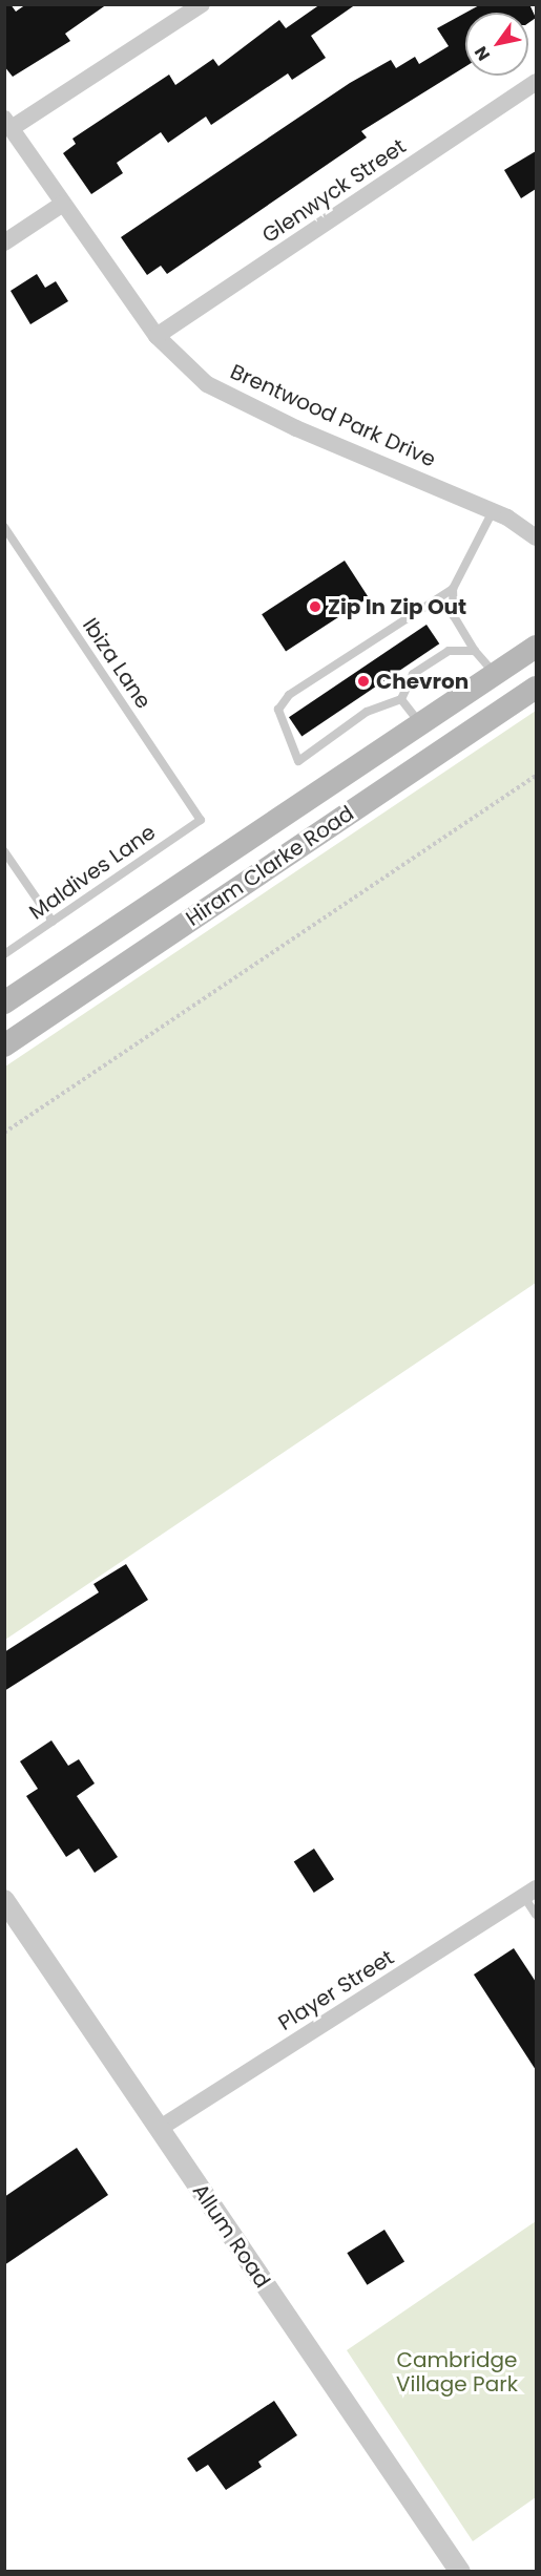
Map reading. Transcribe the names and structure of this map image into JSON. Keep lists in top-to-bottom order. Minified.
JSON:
{"streets":{"main road":["Hiram Clarke Road"],"street":["Glenwyck Street","Brentwood Park Drive","Player Street","Allum Road"],"lane":["Ibiza Lane","Maldives Lane"]},"crossings":[["Glenwyck Street","Brentwood Park Drive"],["Ibiza Lane","Maldives Lane"],["Player Street","Allum Road"]],"parks":["Cambridge Village Park"],"places":["Zip In Zip Out","Chevron"],"north":"bottom left"}
